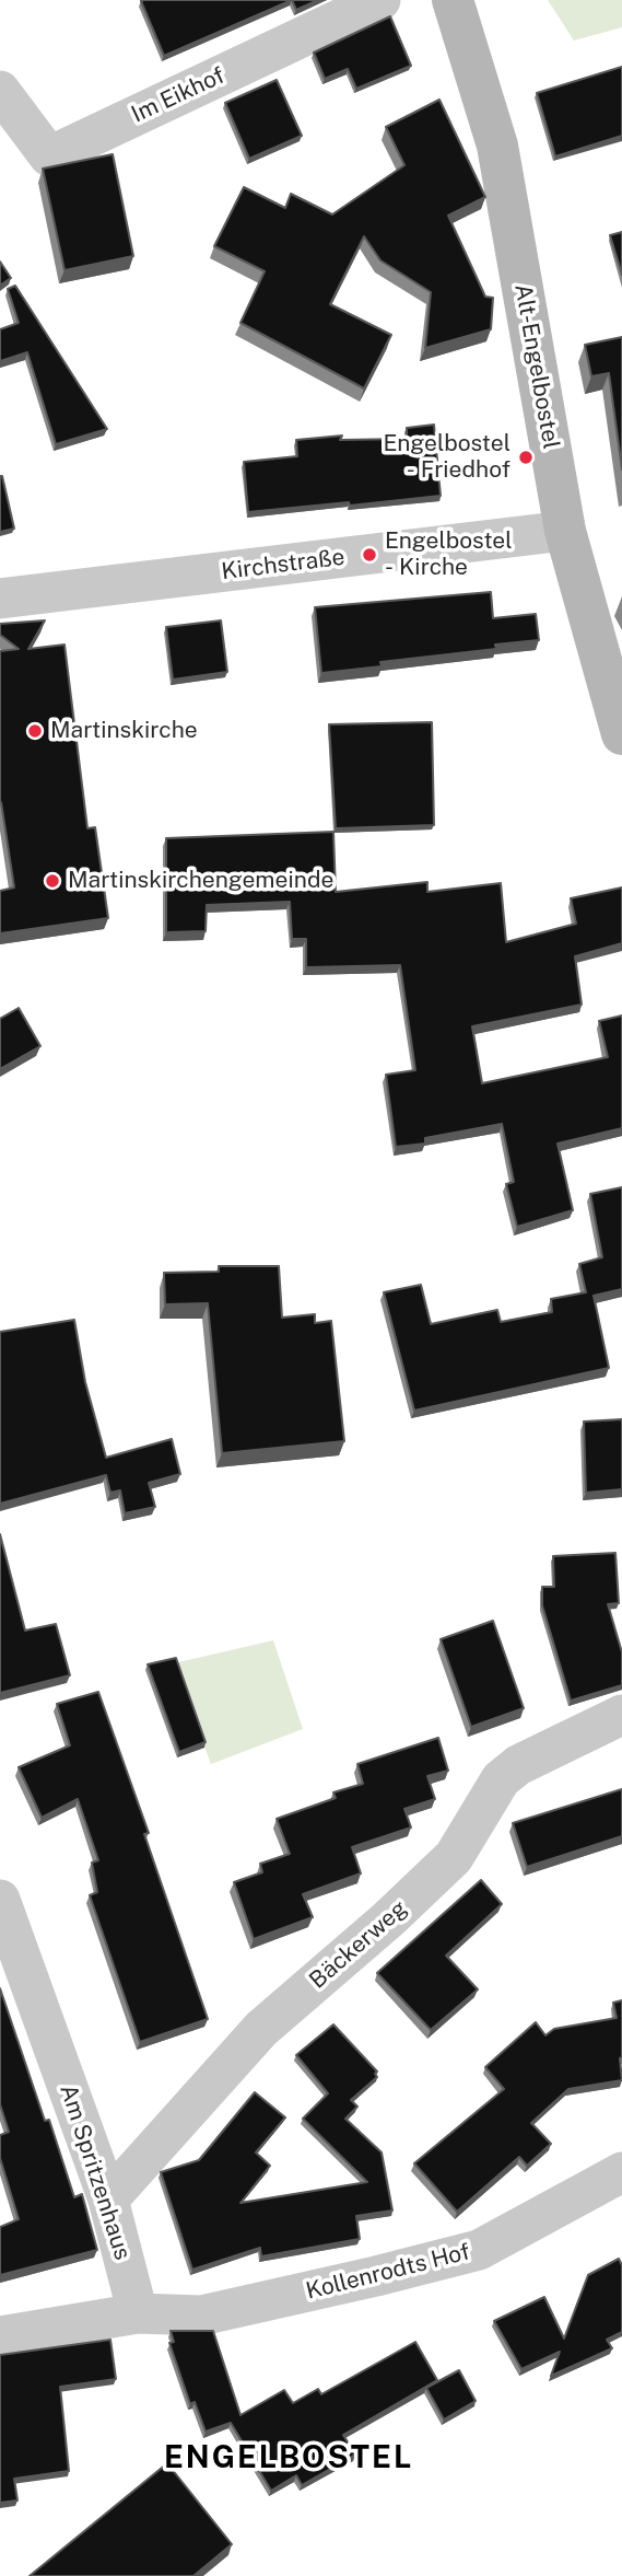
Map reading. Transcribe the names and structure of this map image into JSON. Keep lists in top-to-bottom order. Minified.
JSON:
{"streets":{"main road":["Alt-Engelbostel"],"street":["Im Eikhof","Kirchstraße","Bäckerweg","Am Spritzenhaus","Kollenrodts Hof"]},"crossings":[["Alt-Engelbostel","Kirchstraße"],["Bäckerweg","Am Spritzenhaus"],["Am Spritzenhaus","Kollenrodts Hof"]],"districts":["ENGELBOSTEL"],"places":["Engelbostel - Friedhof","Engelbostel - Kirche","Martinskirche","Martinskirchengemeinde"]}
